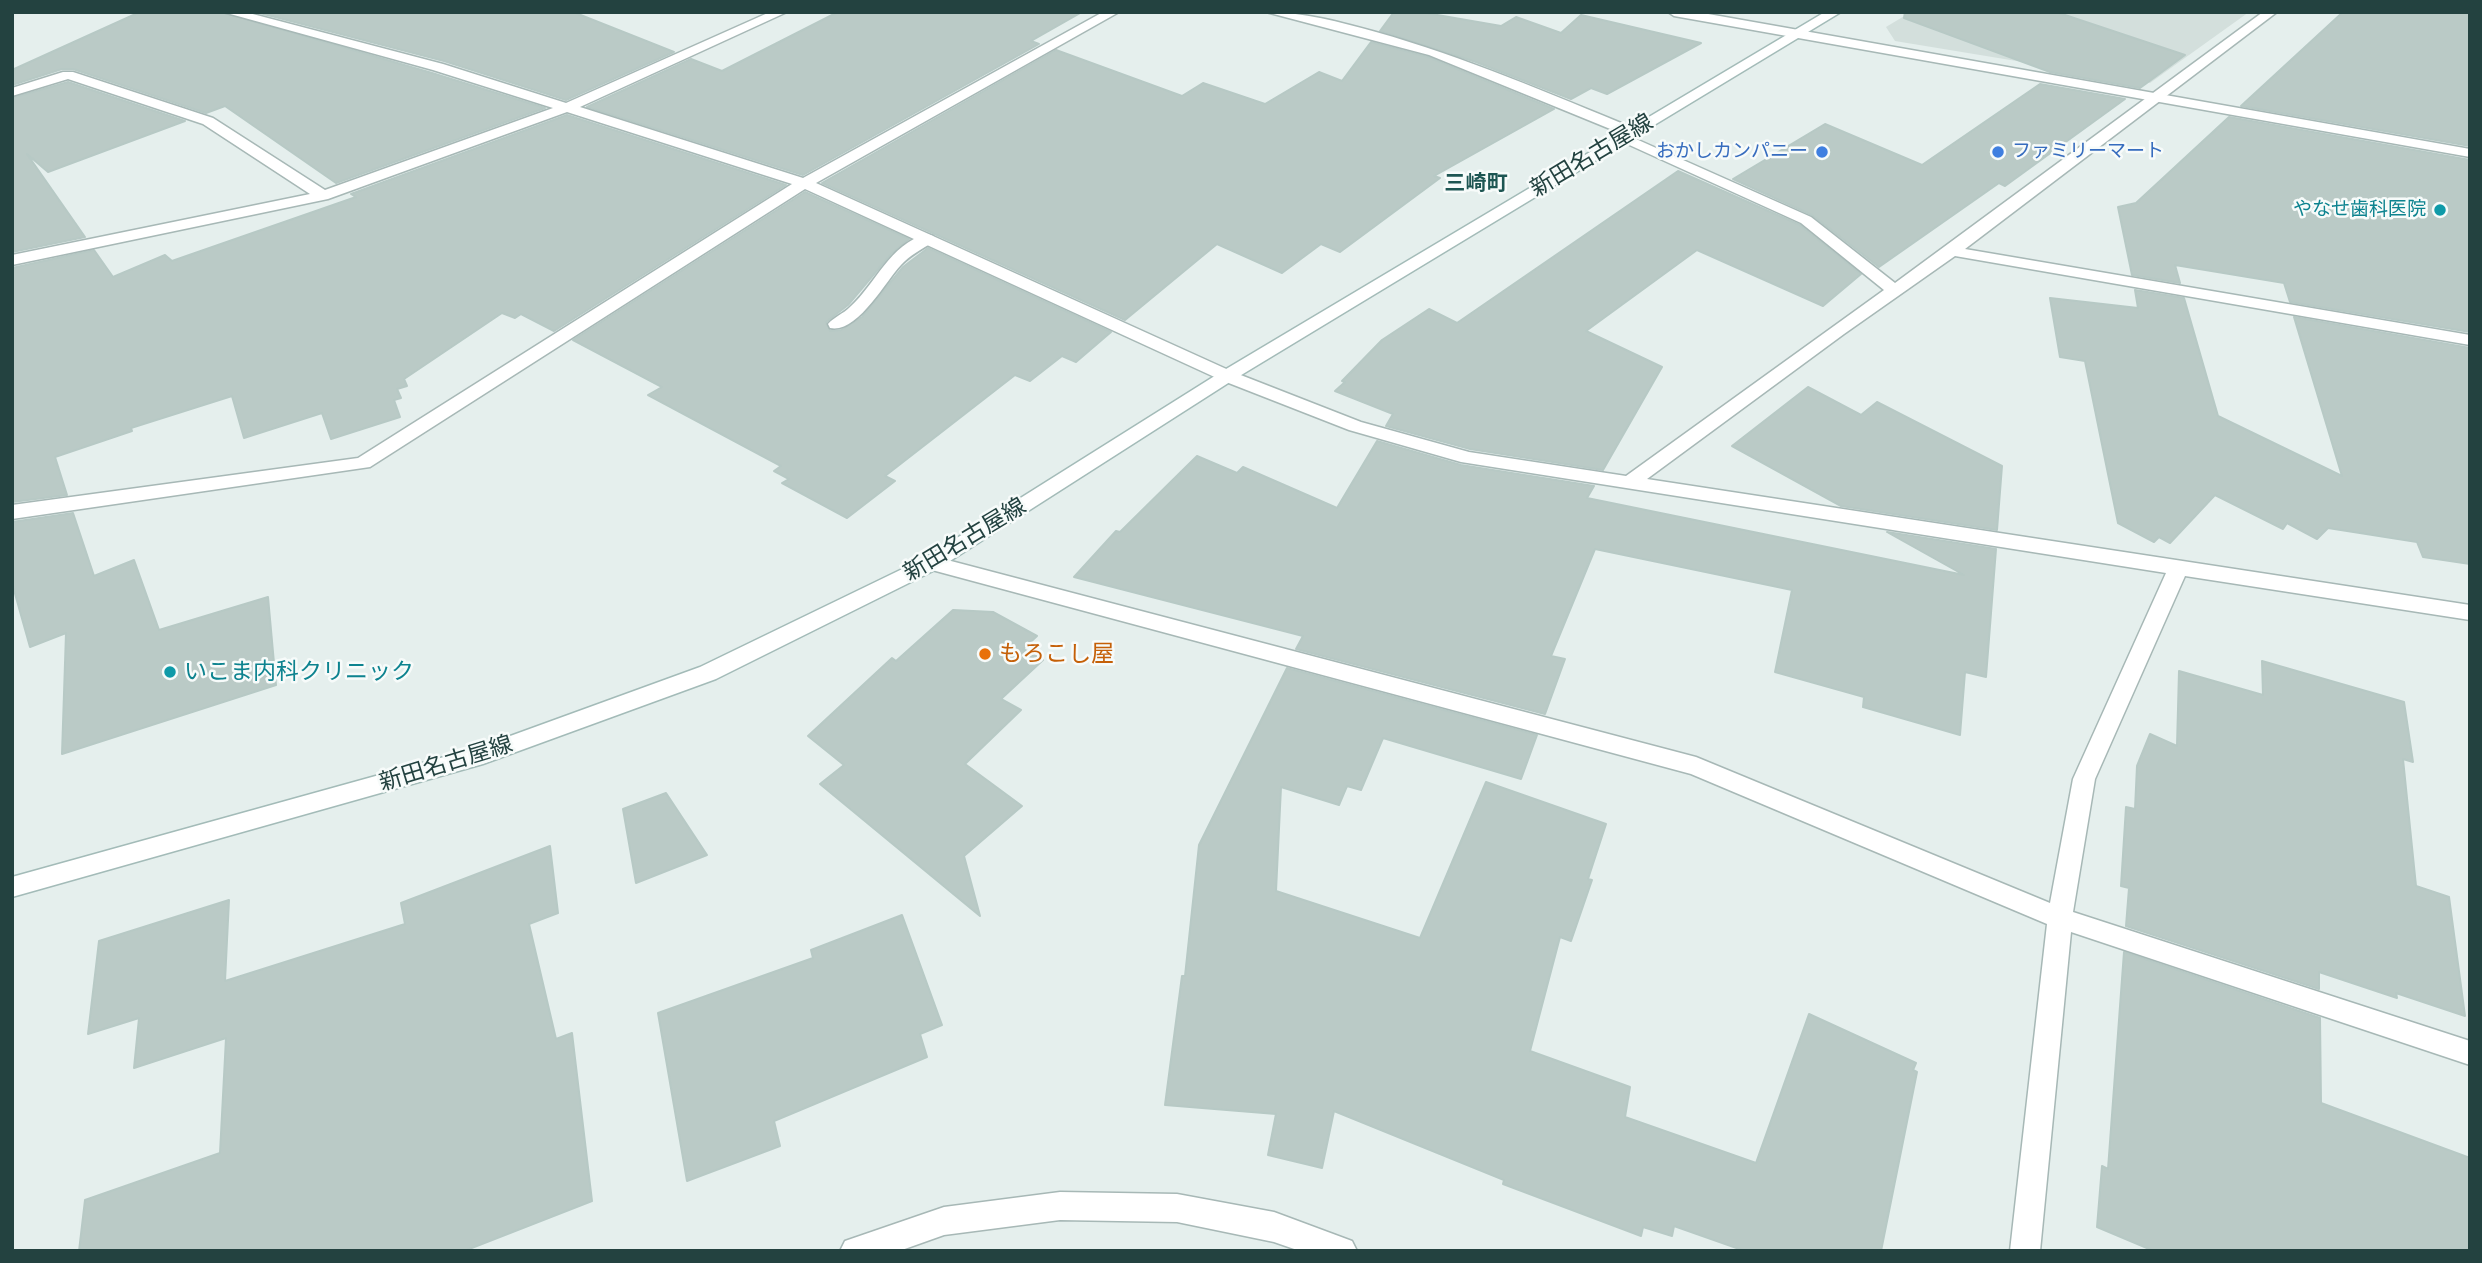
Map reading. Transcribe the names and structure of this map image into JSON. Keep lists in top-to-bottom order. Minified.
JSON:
{"streets":{"street":["新田名古屋線"]},"districts":["三崎町"],"places":["おかしカンパニー","ファミリーマート","やなせ歯科医院","もろこし屋","いこま内科クリニック"]}
